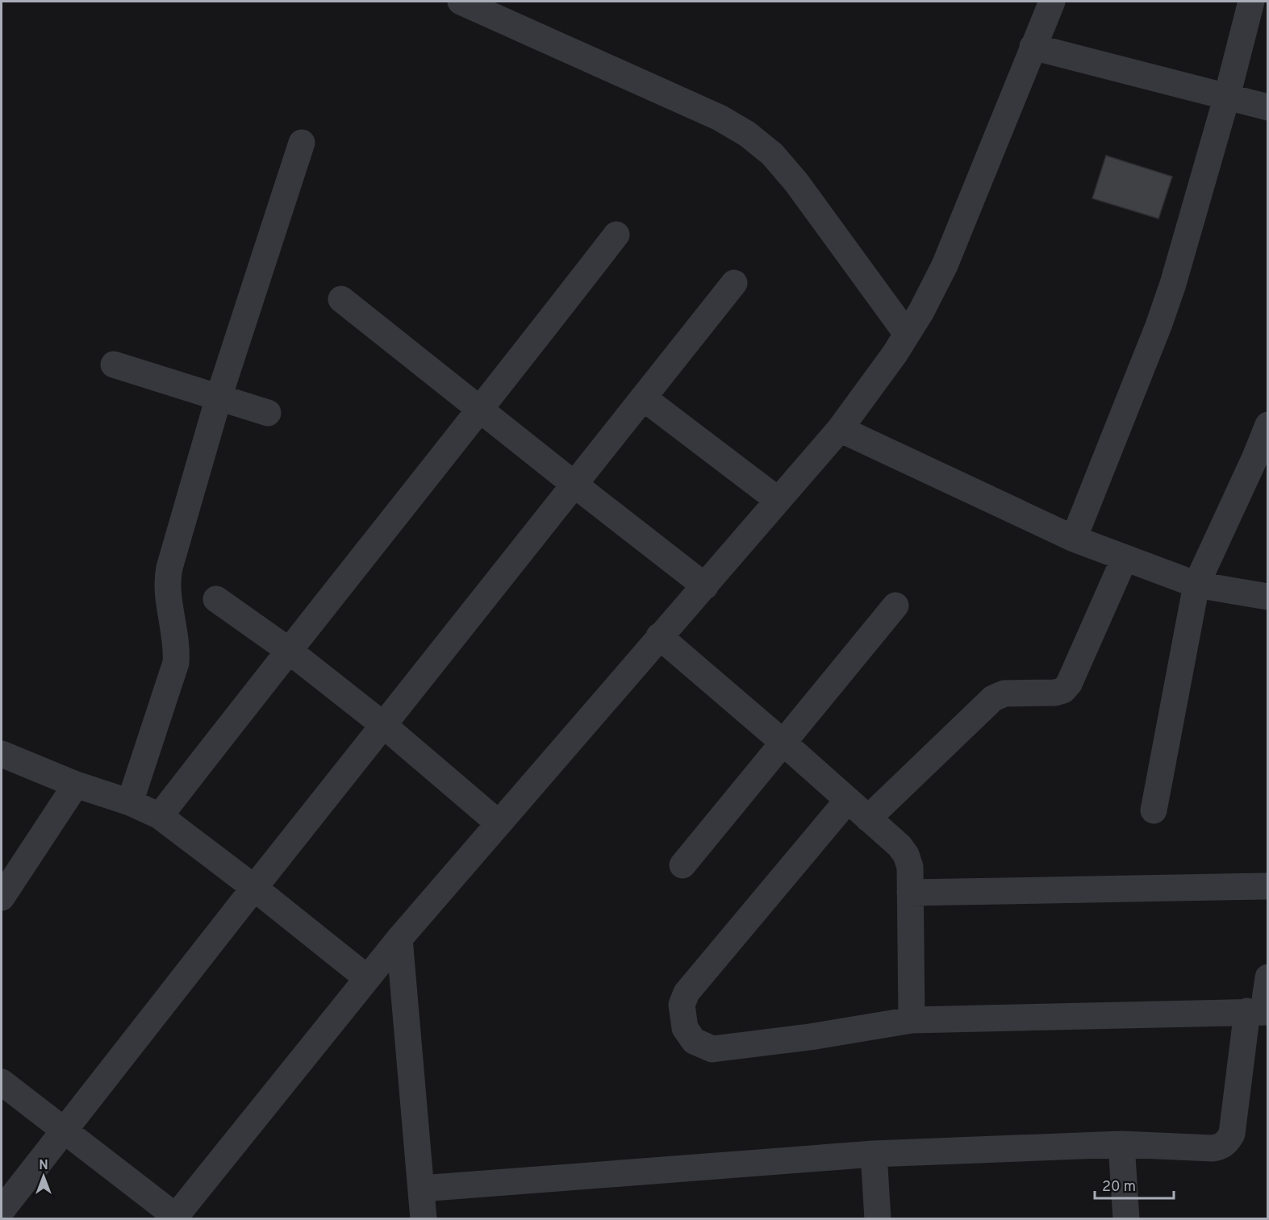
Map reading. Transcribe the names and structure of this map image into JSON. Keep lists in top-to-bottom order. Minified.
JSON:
{"scale_bar":"20 m","north":"top"}
